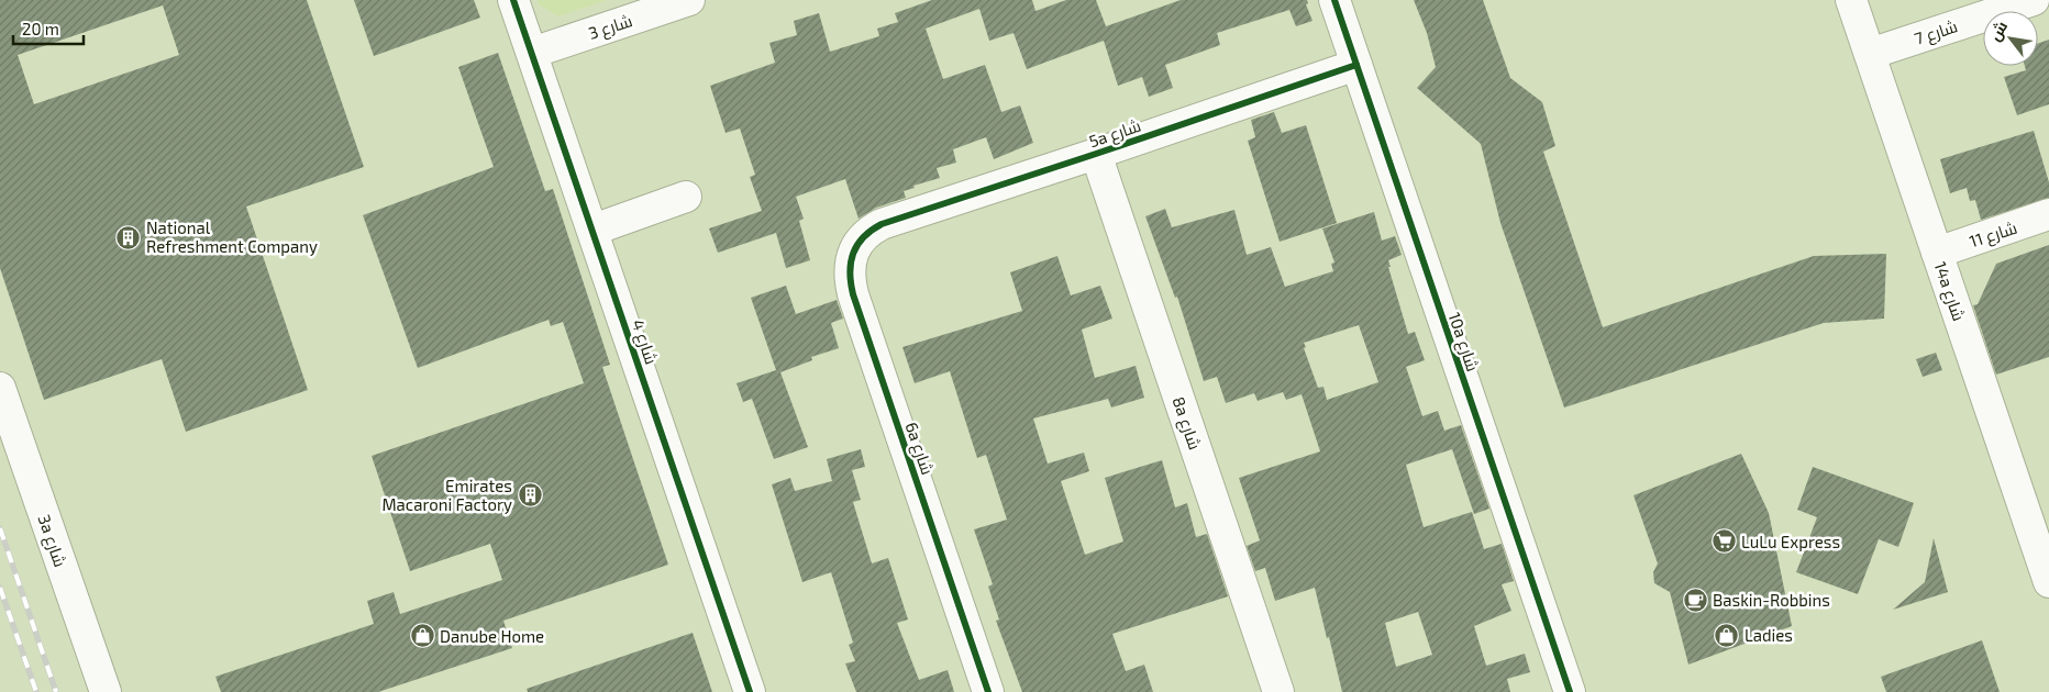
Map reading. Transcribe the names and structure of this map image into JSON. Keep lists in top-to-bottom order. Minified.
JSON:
{"streets":{"street":["شارع 3","شارع 7","5a شارع","شارع 11","14a شارع","شارع 4","10a شارع","8a شارع","6a شارع","3a شارع"]},"crossings":[["شارع 3","شارع 4"],["شارع 7","14a شارع"],["5a شارع","10a شارع"],["5a شارع","8a شارع"],["5a شارع","6a شارع"],["شارع 11","14a شارع"]],"places":{"building":["National Refreshment Company","Emirates Macaroni Factory"],"supermarket":["LuLu Express"],"cafe":["Baskin-Robbins"],"shop":["Ladies","Danube Home"]},"scale_bar":"20 m","north":"top left"}
